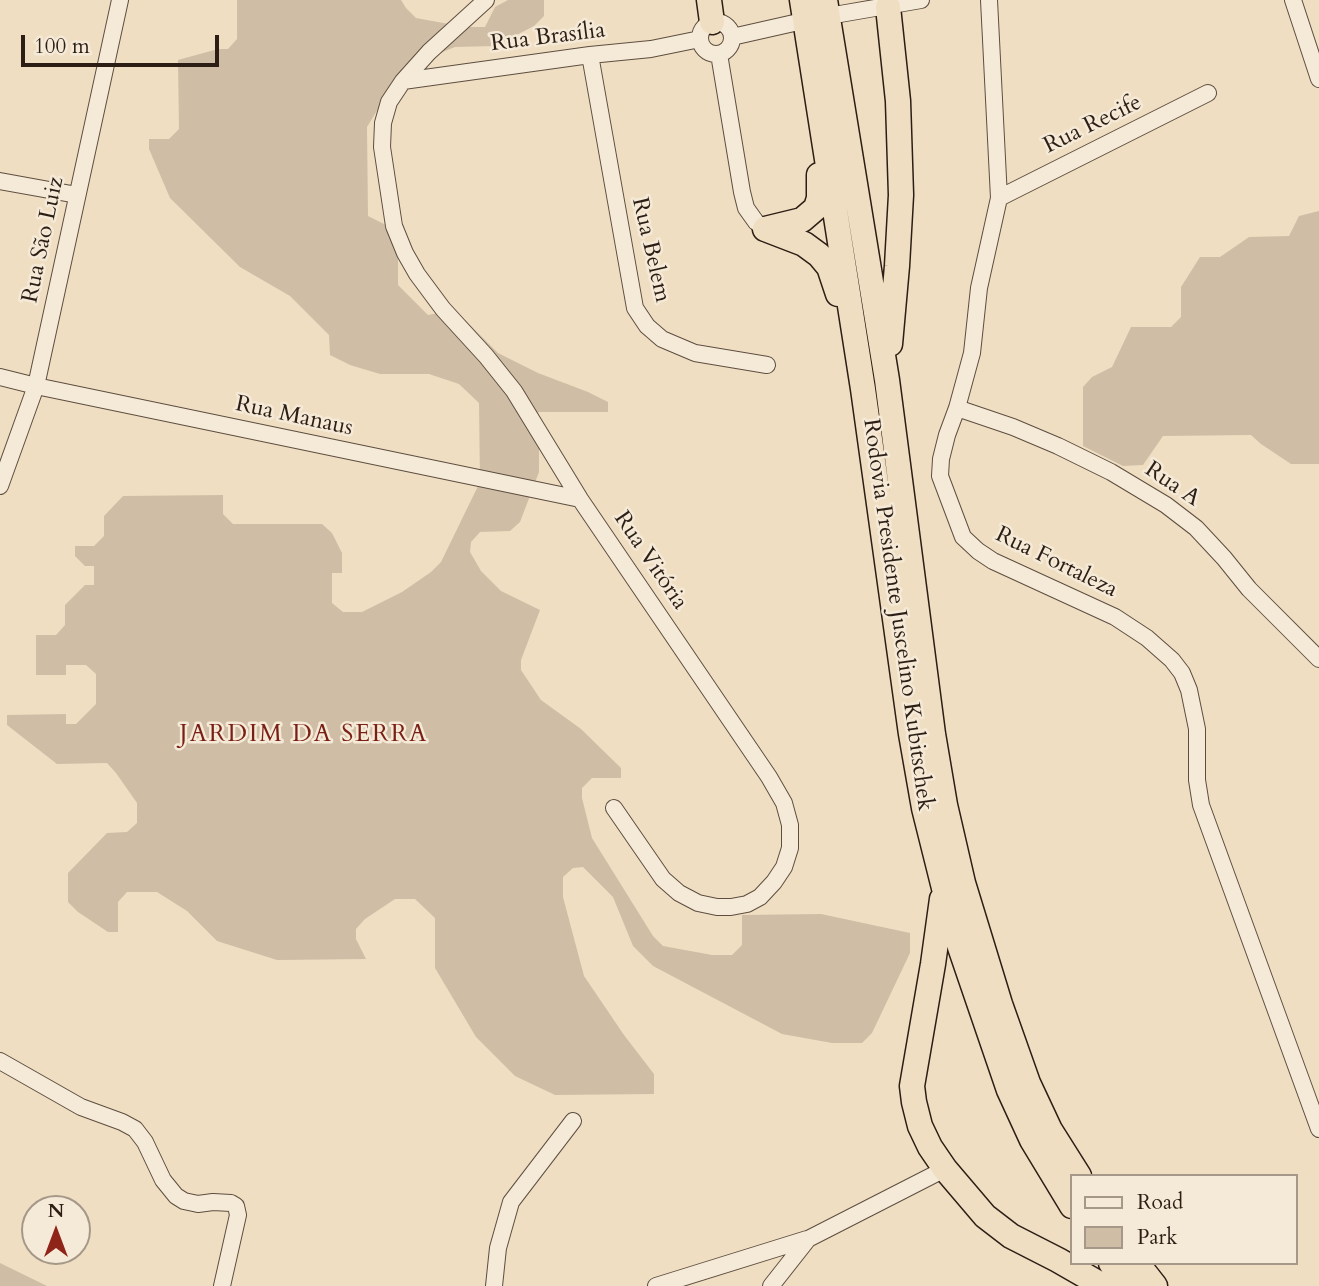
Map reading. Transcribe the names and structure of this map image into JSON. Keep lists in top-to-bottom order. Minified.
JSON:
{"streets":{"highway":["Rodovia Presidente Juscelino Kubitschek"],"street":["Rua Brasília","Rua Recife","Rua São Luiz","Rua Belem","Rua Manaus","Rua A","Rua Vitória","Rua Fortaleza"]},"crossings":[["Rua Brasília","Rua Belem"],["Rua Brasília","Rua Vitória"],["Rua Recife","Rua Fortaleza"],["Rua São Luiz","Rua Manaus"],["Rua Manaus","Rua Vitória"],["Rua A","Rua Fortaleza"]],"districts":["JARDIM DA SERRA"],"legend":["Road","Park"],"scale_bar":"100 m","north":"top"}
